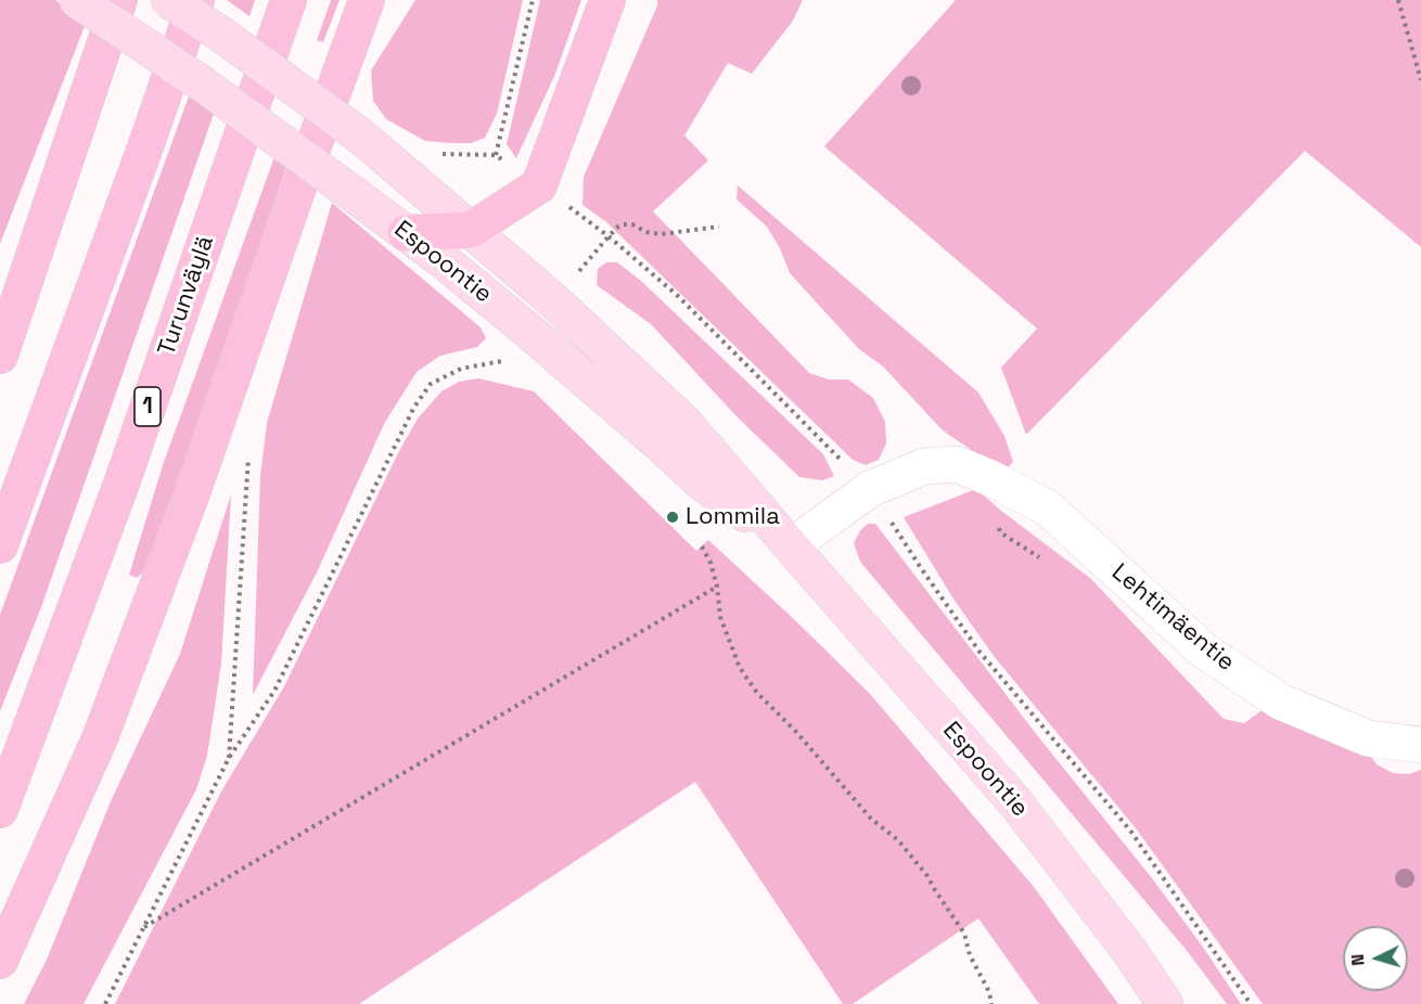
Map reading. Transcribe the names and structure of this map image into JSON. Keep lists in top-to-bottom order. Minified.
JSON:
{"streets":{"highway":["Turunväylä","1"],"main road":["Espoontie"],"street":["Lehtimäentie"]},"crossings":[["Espoontie","Lehtimäentie"]],"places":["Lommila"],"north":"left"}
